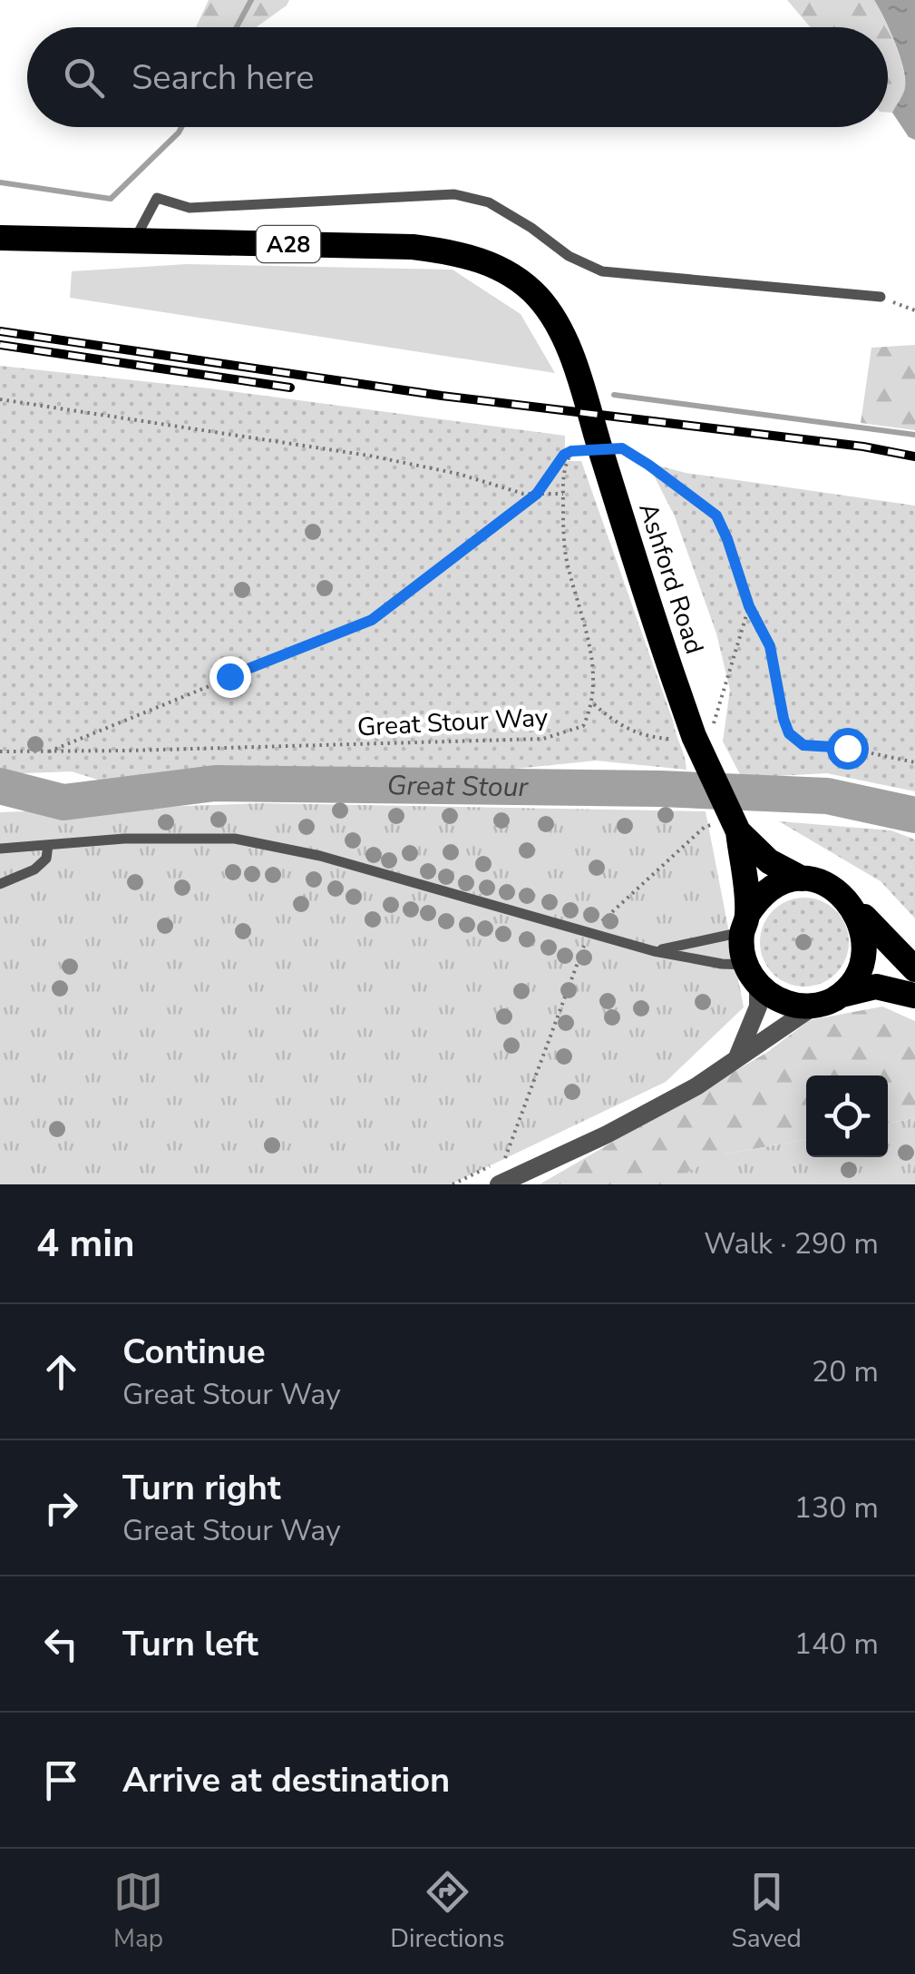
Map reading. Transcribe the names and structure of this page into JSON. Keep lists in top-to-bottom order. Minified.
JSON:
{"streets":{"highway":["A28","Ashford Road"],"path":["Great Stour Way"]},"water":["Great Stour"],"page":{"search":"Search here","heading":["4 min","Walk · 290 m"],"list":[["Continue","Great Stour Way","20 m"],["Turn right","Great Stour Way","130 m"],["Turn left","140 m"],"Arrive at destination"],"nav":["Map","Directions","Saved"]}}
